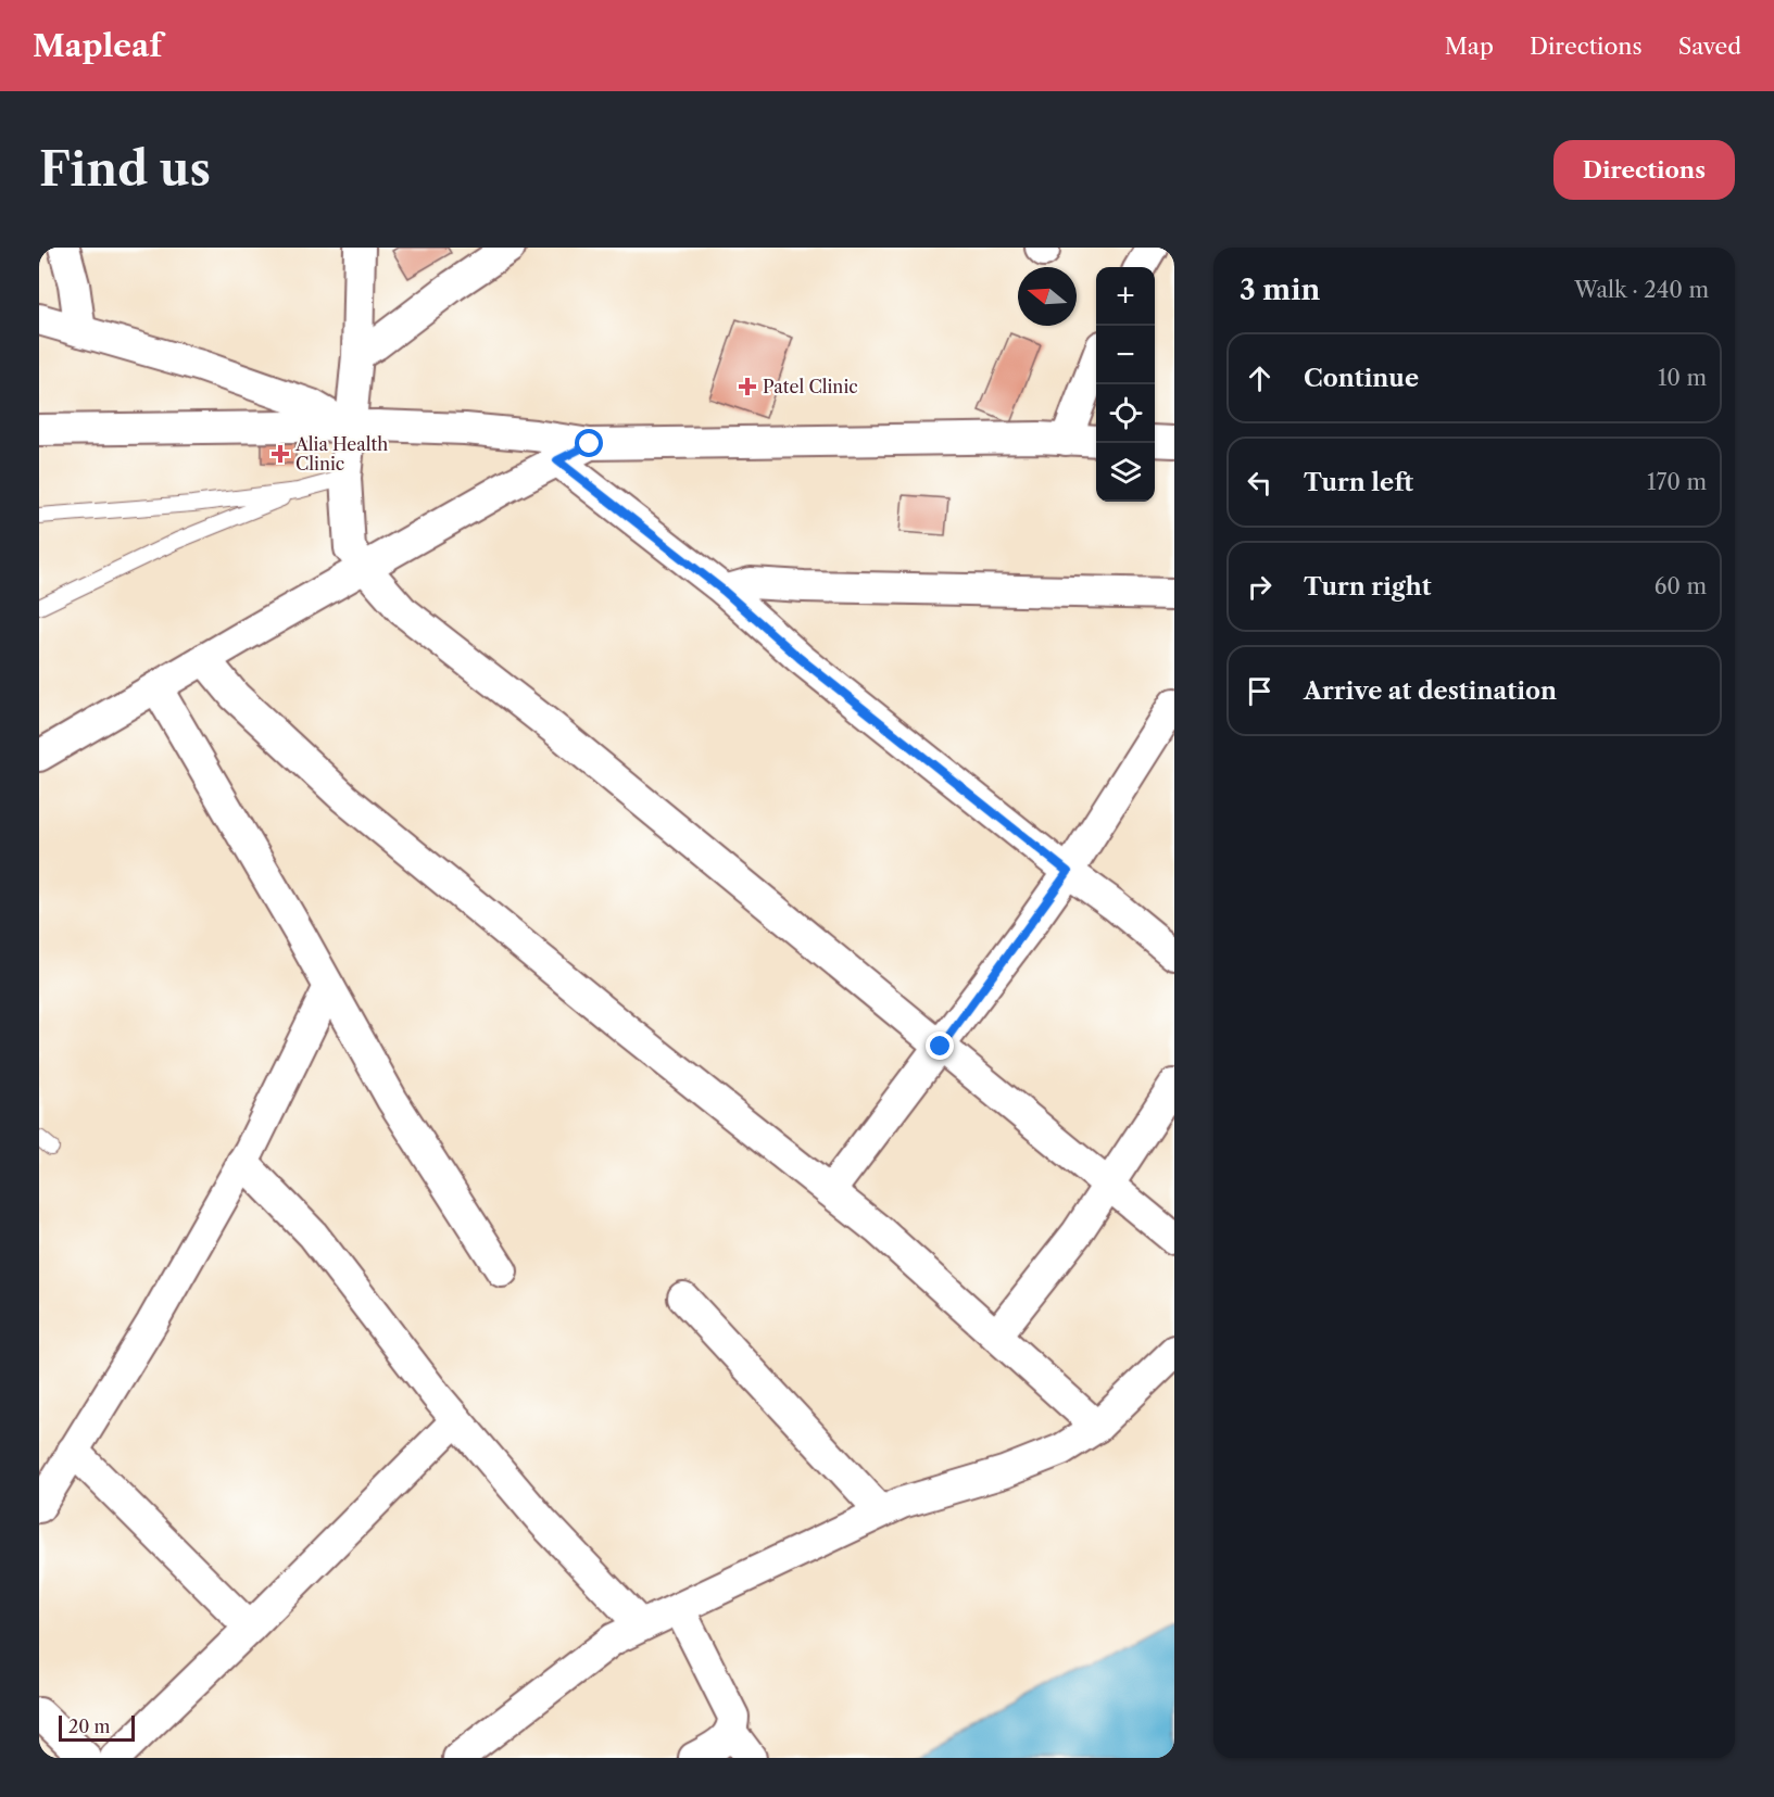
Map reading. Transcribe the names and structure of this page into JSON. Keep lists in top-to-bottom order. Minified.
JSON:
{"places":{"health":["Patel Clinic","Alia Health Clinic"]},"scale_bar":"20 m","north":"left","page":{"header":"Mapleaf","nav":["Map","Directions","Saved"],"buttons":"Directions","title":"Find us","heading":["3 min","Walk · 240 m"],"map_buttons":["+","−"],"list":[["Continue","10 m"],["Turn left","170 m"],["Turn right","60 m"],"Arrive at destination"],"scale":"20 m"}}
